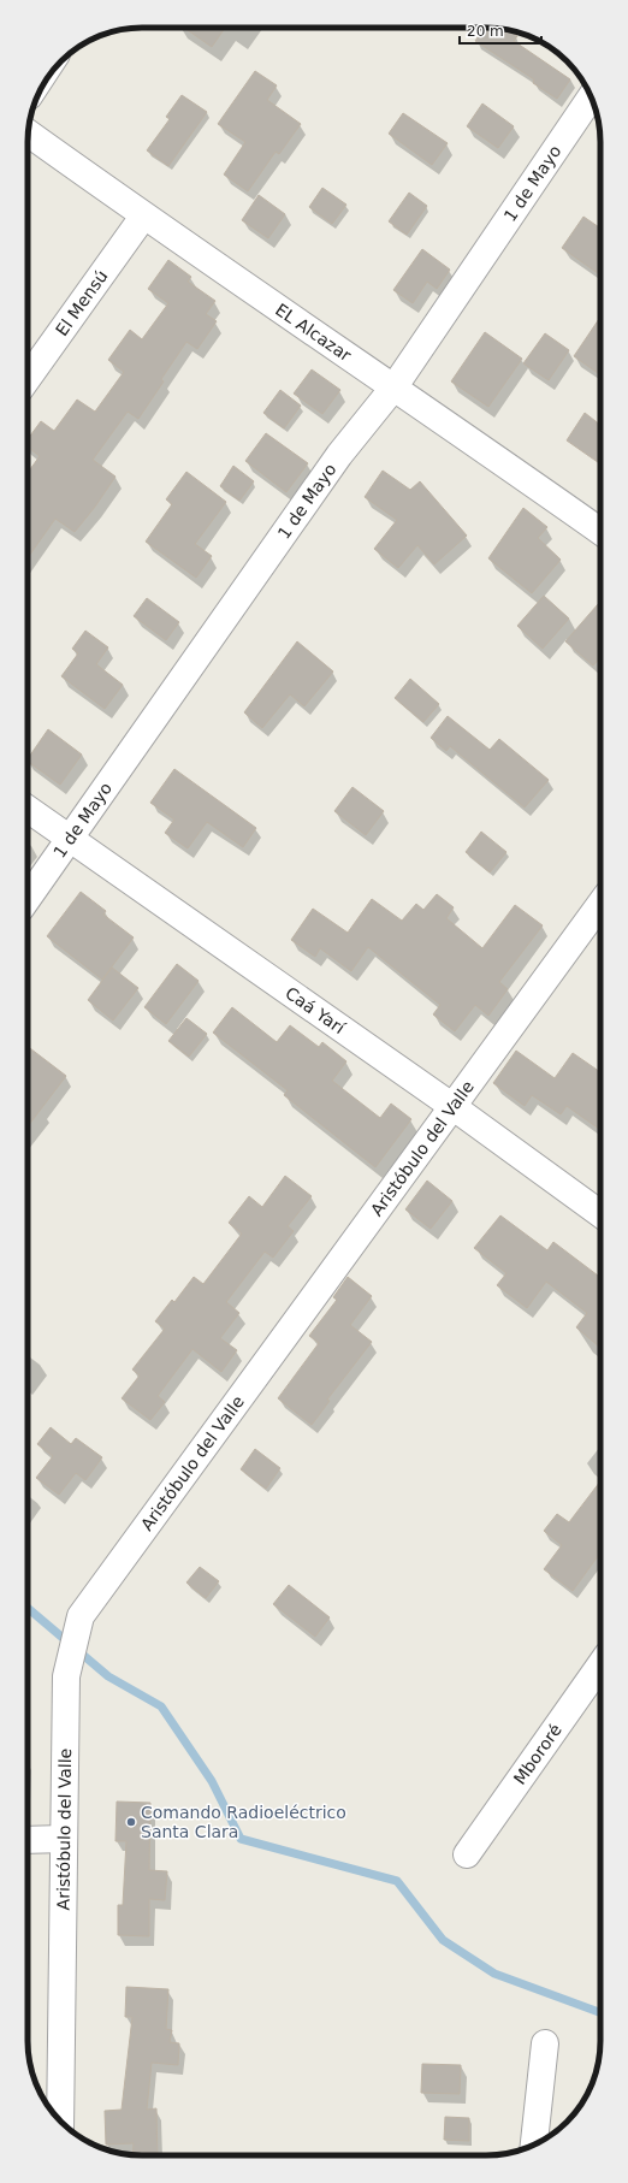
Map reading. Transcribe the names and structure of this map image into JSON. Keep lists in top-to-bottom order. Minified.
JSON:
{"streets":{"street":["1 de Mayo","El Mensú","EL Alcazar","Caá Yarí","Aristóbulo del Valle","Mbororé"]},"crossings":[["1 de Mayo","EL Alcazar"],["1 de Mayo","Caá Yarí"],["El Mensú","EL Alcazar"],["Caá Yarí","Aristóbulo del Valle"]],"places":["Comando Radioeléctrico Santa Clara"],"scale_bar":"20 m"}
